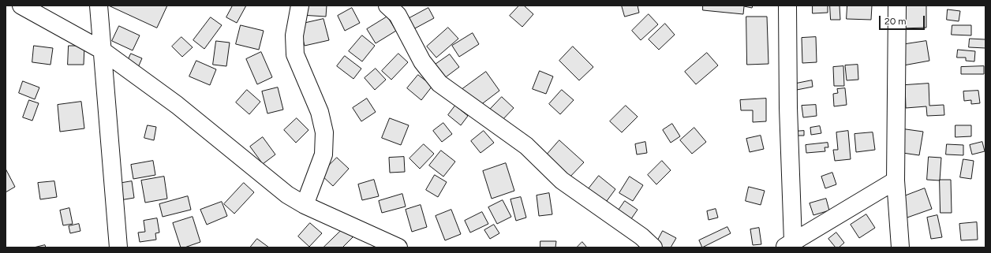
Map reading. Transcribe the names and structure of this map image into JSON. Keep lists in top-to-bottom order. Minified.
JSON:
{"scale_bar":"20 m"}
